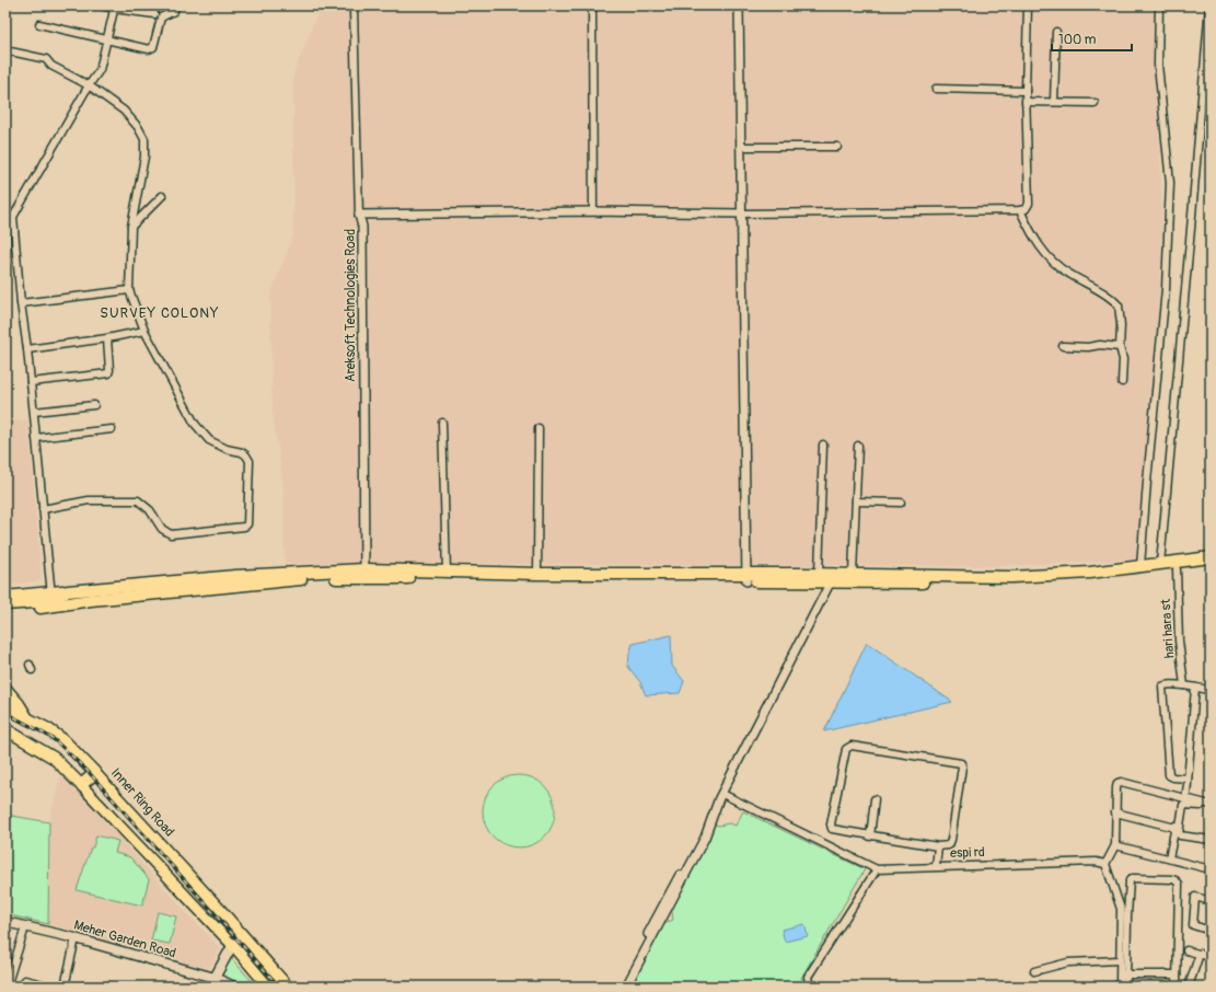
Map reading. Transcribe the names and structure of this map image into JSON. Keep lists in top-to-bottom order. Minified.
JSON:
{"streets":{"highway":["Inner Ring Road"],"main road":["Meher Garden Road"],"street":["Areksoft Technologies Road","hari hara st","espi rd"]},"districts":["SURVEY COLONY"],"scale_bar":"100 m"}
